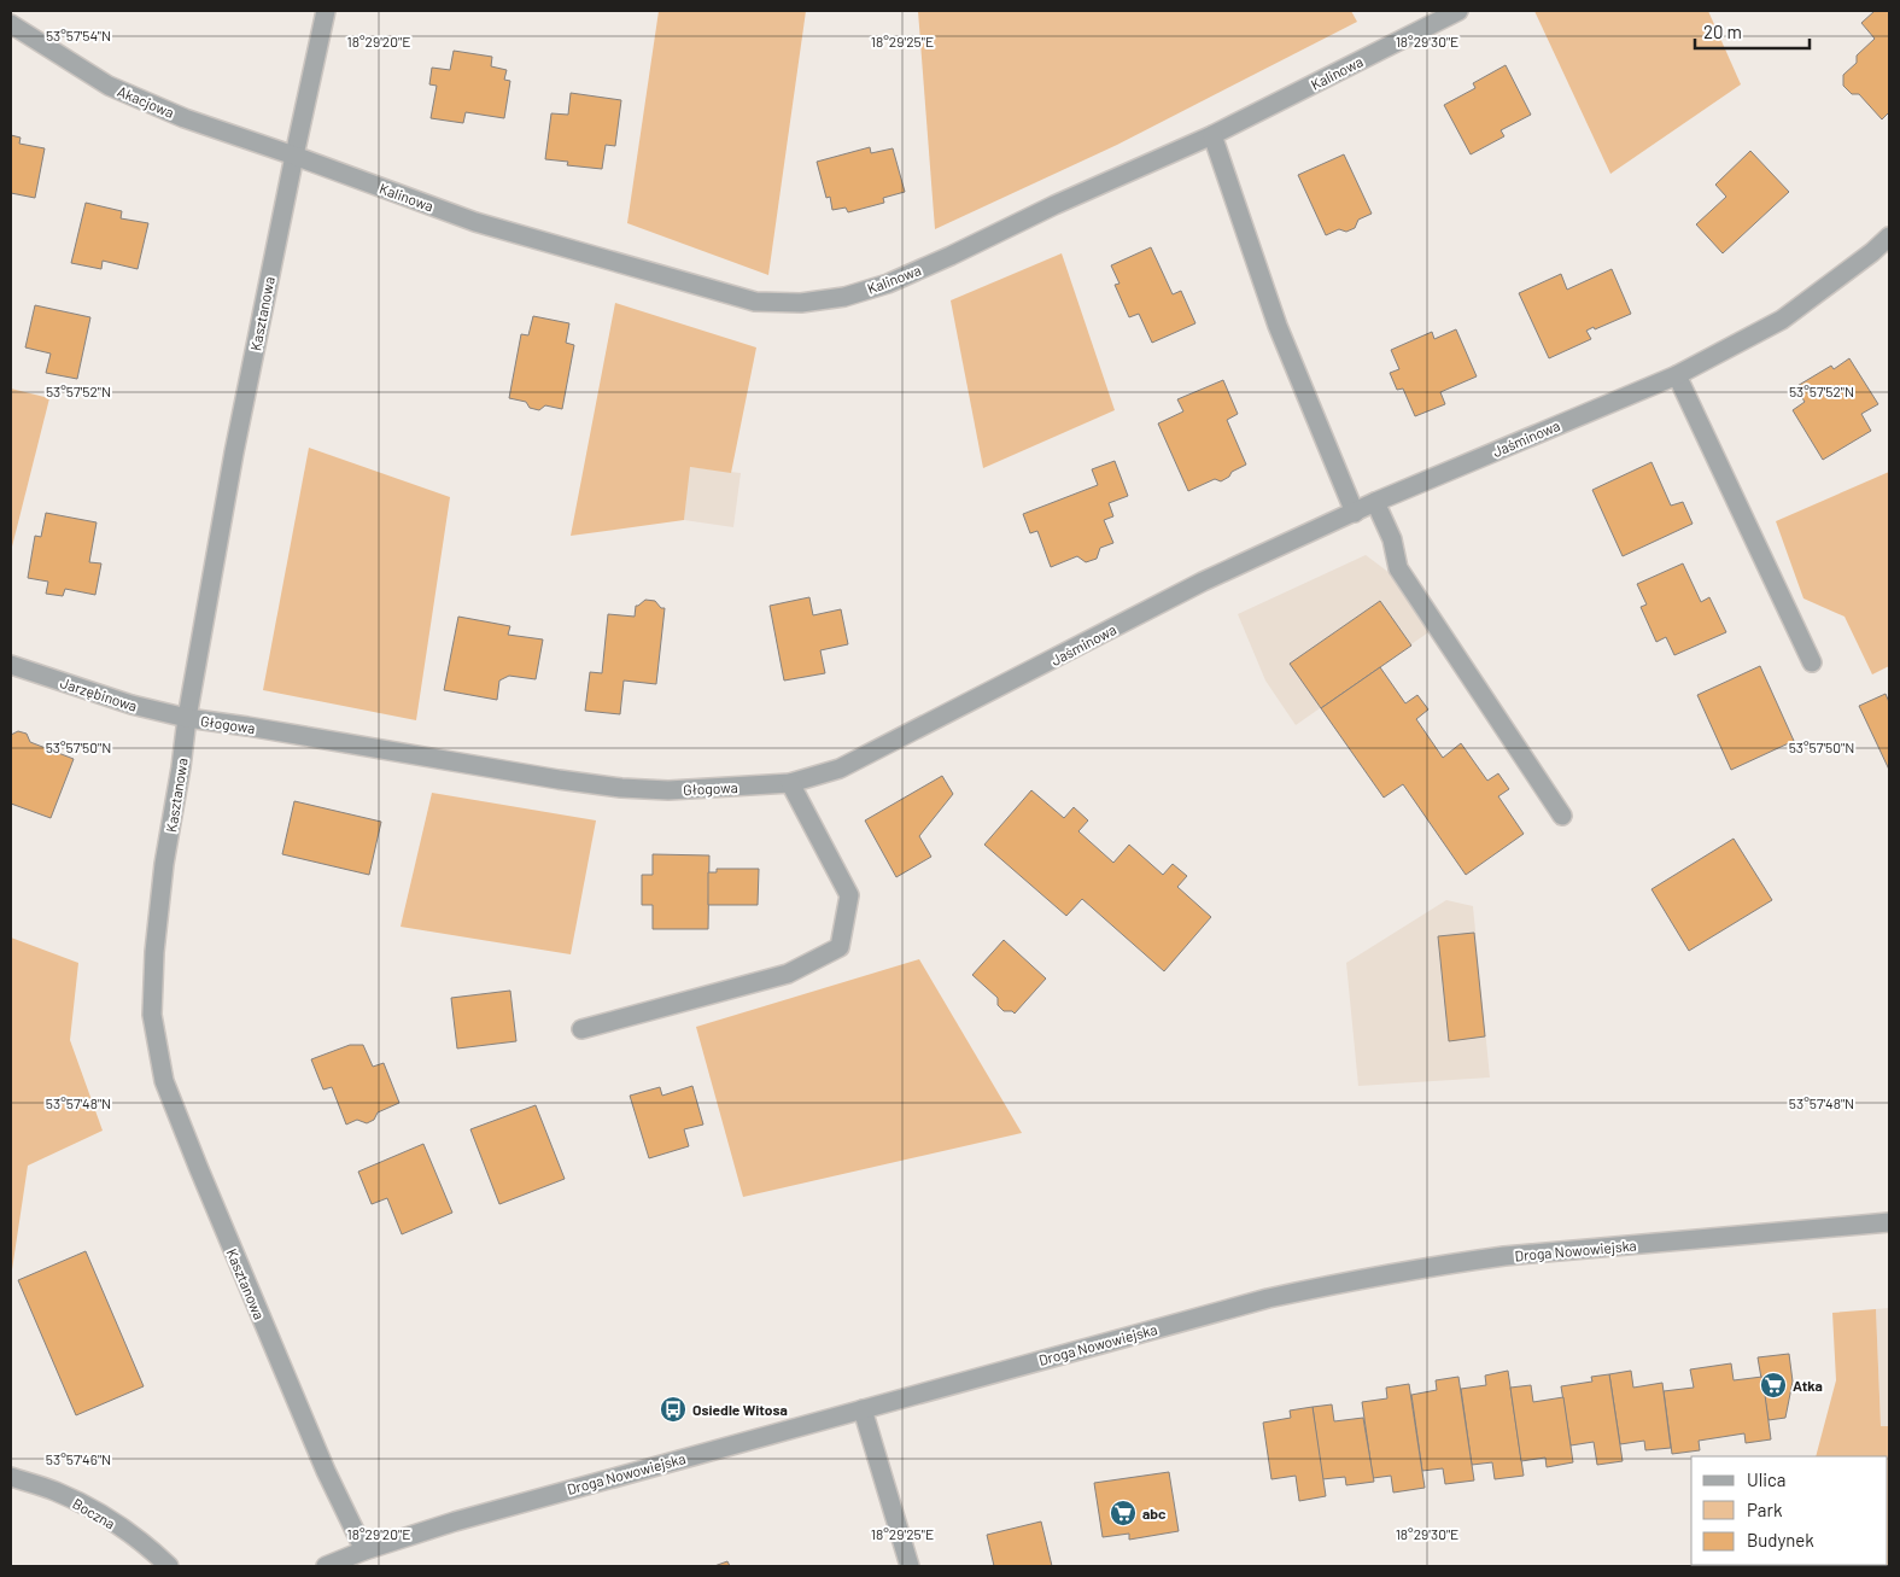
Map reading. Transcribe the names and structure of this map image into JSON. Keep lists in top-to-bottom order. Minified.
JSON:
{"streets":{"street":["Kalinowa","Akacjowa","Kasztanowa","Jaśminowa","Jarzębinowa","Głogowa","Droga Nowowiejska","Boczna"]},"crossings":[["Kalinowa","Akacjowa"],["Kalinowa","Kasztanowa"],["Akacjowa","Kasztanowa"],["Kasztanowa","Jarzębinowa"],["Kasztanowa","Głogowa"],["Kasztanowa","Droga Nowowiejska"],["Jaśminowa","Głogowa"],["Jarzębinowa","Głogowa"]],"places":{"supermarket":["Atka","abc"],"bus stop":["Osiedle Witosa"]},"legend":["Ulica","Park","Budynek"],"scale_bar":"20 m","coordinates":["53°57'54\"N","18°29'20\"E","18°29'25\"E","18°29'30\"E","53°57'52\"N","53°57'50\"N","53°57'48\"N","53°57'46\"N"]}
